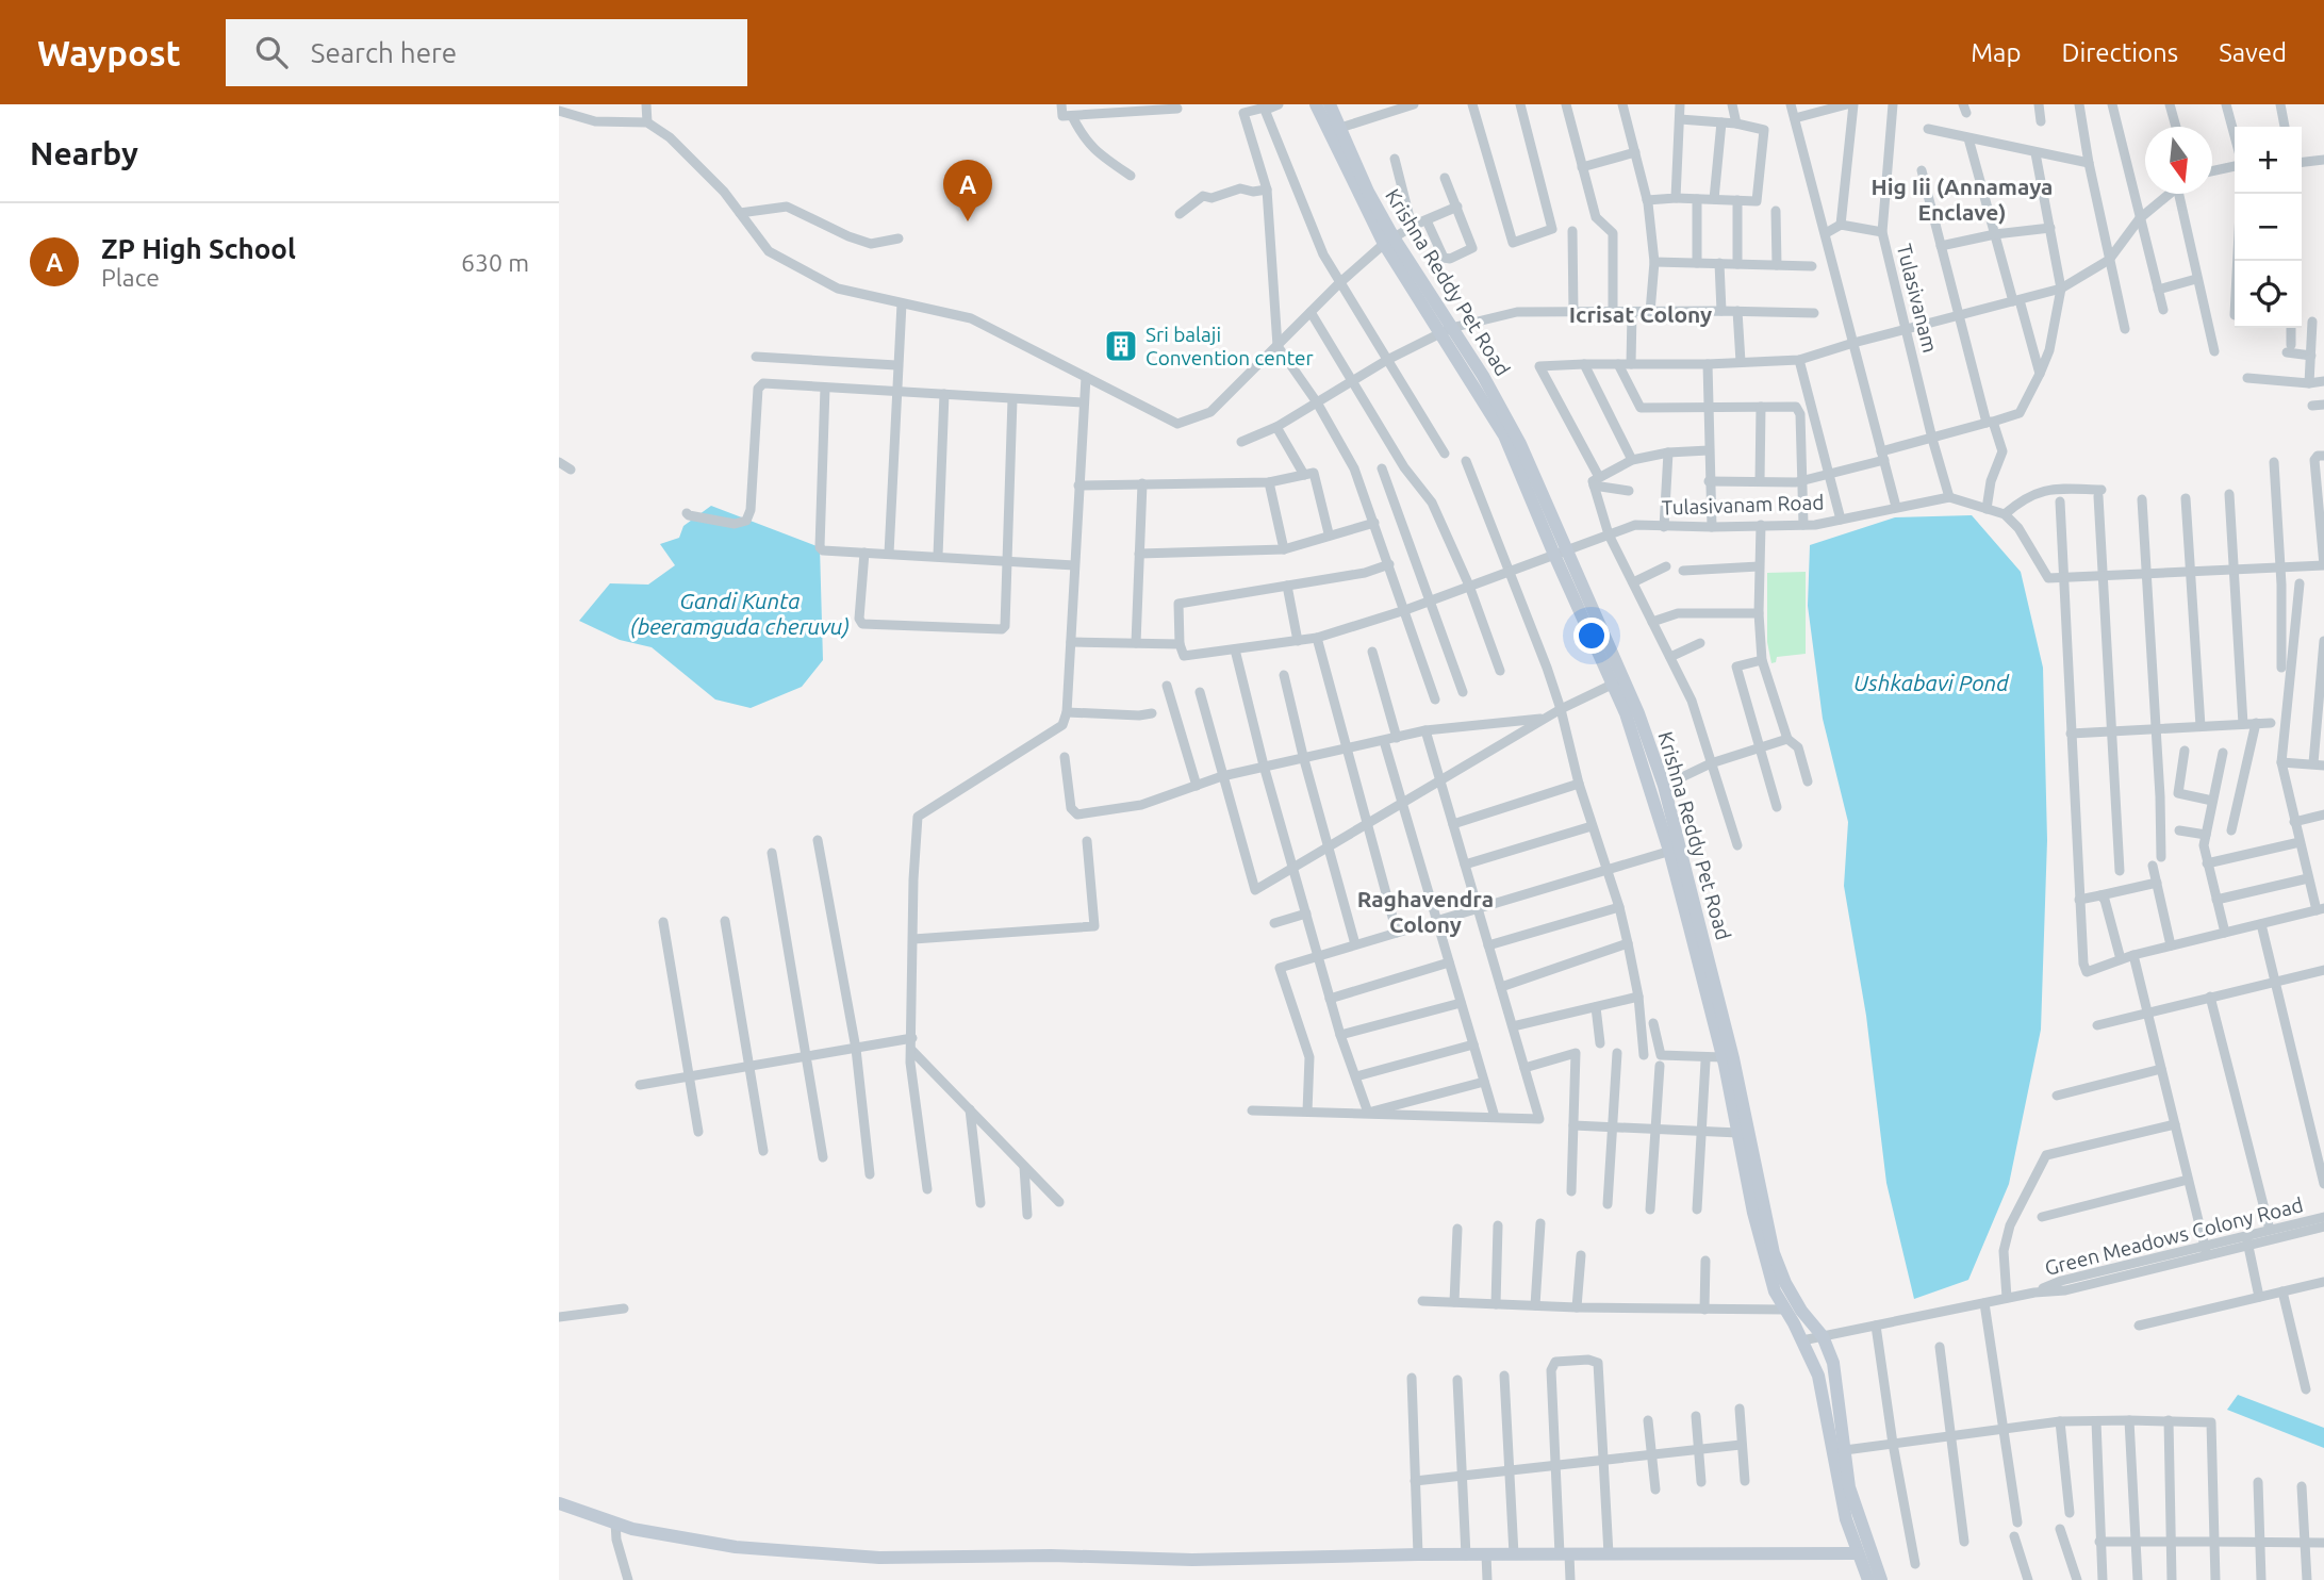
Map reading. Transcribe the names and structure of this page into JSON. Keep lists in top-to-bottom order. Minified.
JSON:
{"streets":{"main road":["Krishna Reddy Pet Road"],"street":["Tulasivanam","Tulasivanam Road","Green Meadows Colony Road"]},"crossings":[["Krishna Reddy Pet Road","Tulasivanam Road"],["Krishna Reddy Pet Road","Green Meadows Colony Road"],["Tulasivanam","Tulasivanam Road"]],"districts":["Hig Iii (Annamaya Enclave)","Icrisat Colony","Raghavendra Colony"],"water":["Gandi Kunta (beeramguda cheruvu)","Ushkabavi Pond"],"places":{"building":["Sri balaji Convention center"]},"north":"bottom","page":{"header":"Waypost","search":"Search here","nav":["Map","Directions","Saved"],"heading":"Nearby","map_buttons":["+","−"],"pins":"A","list":[{"mark":"A","name":"ZP High School","note":"Place","value":"630 m"}]}}
